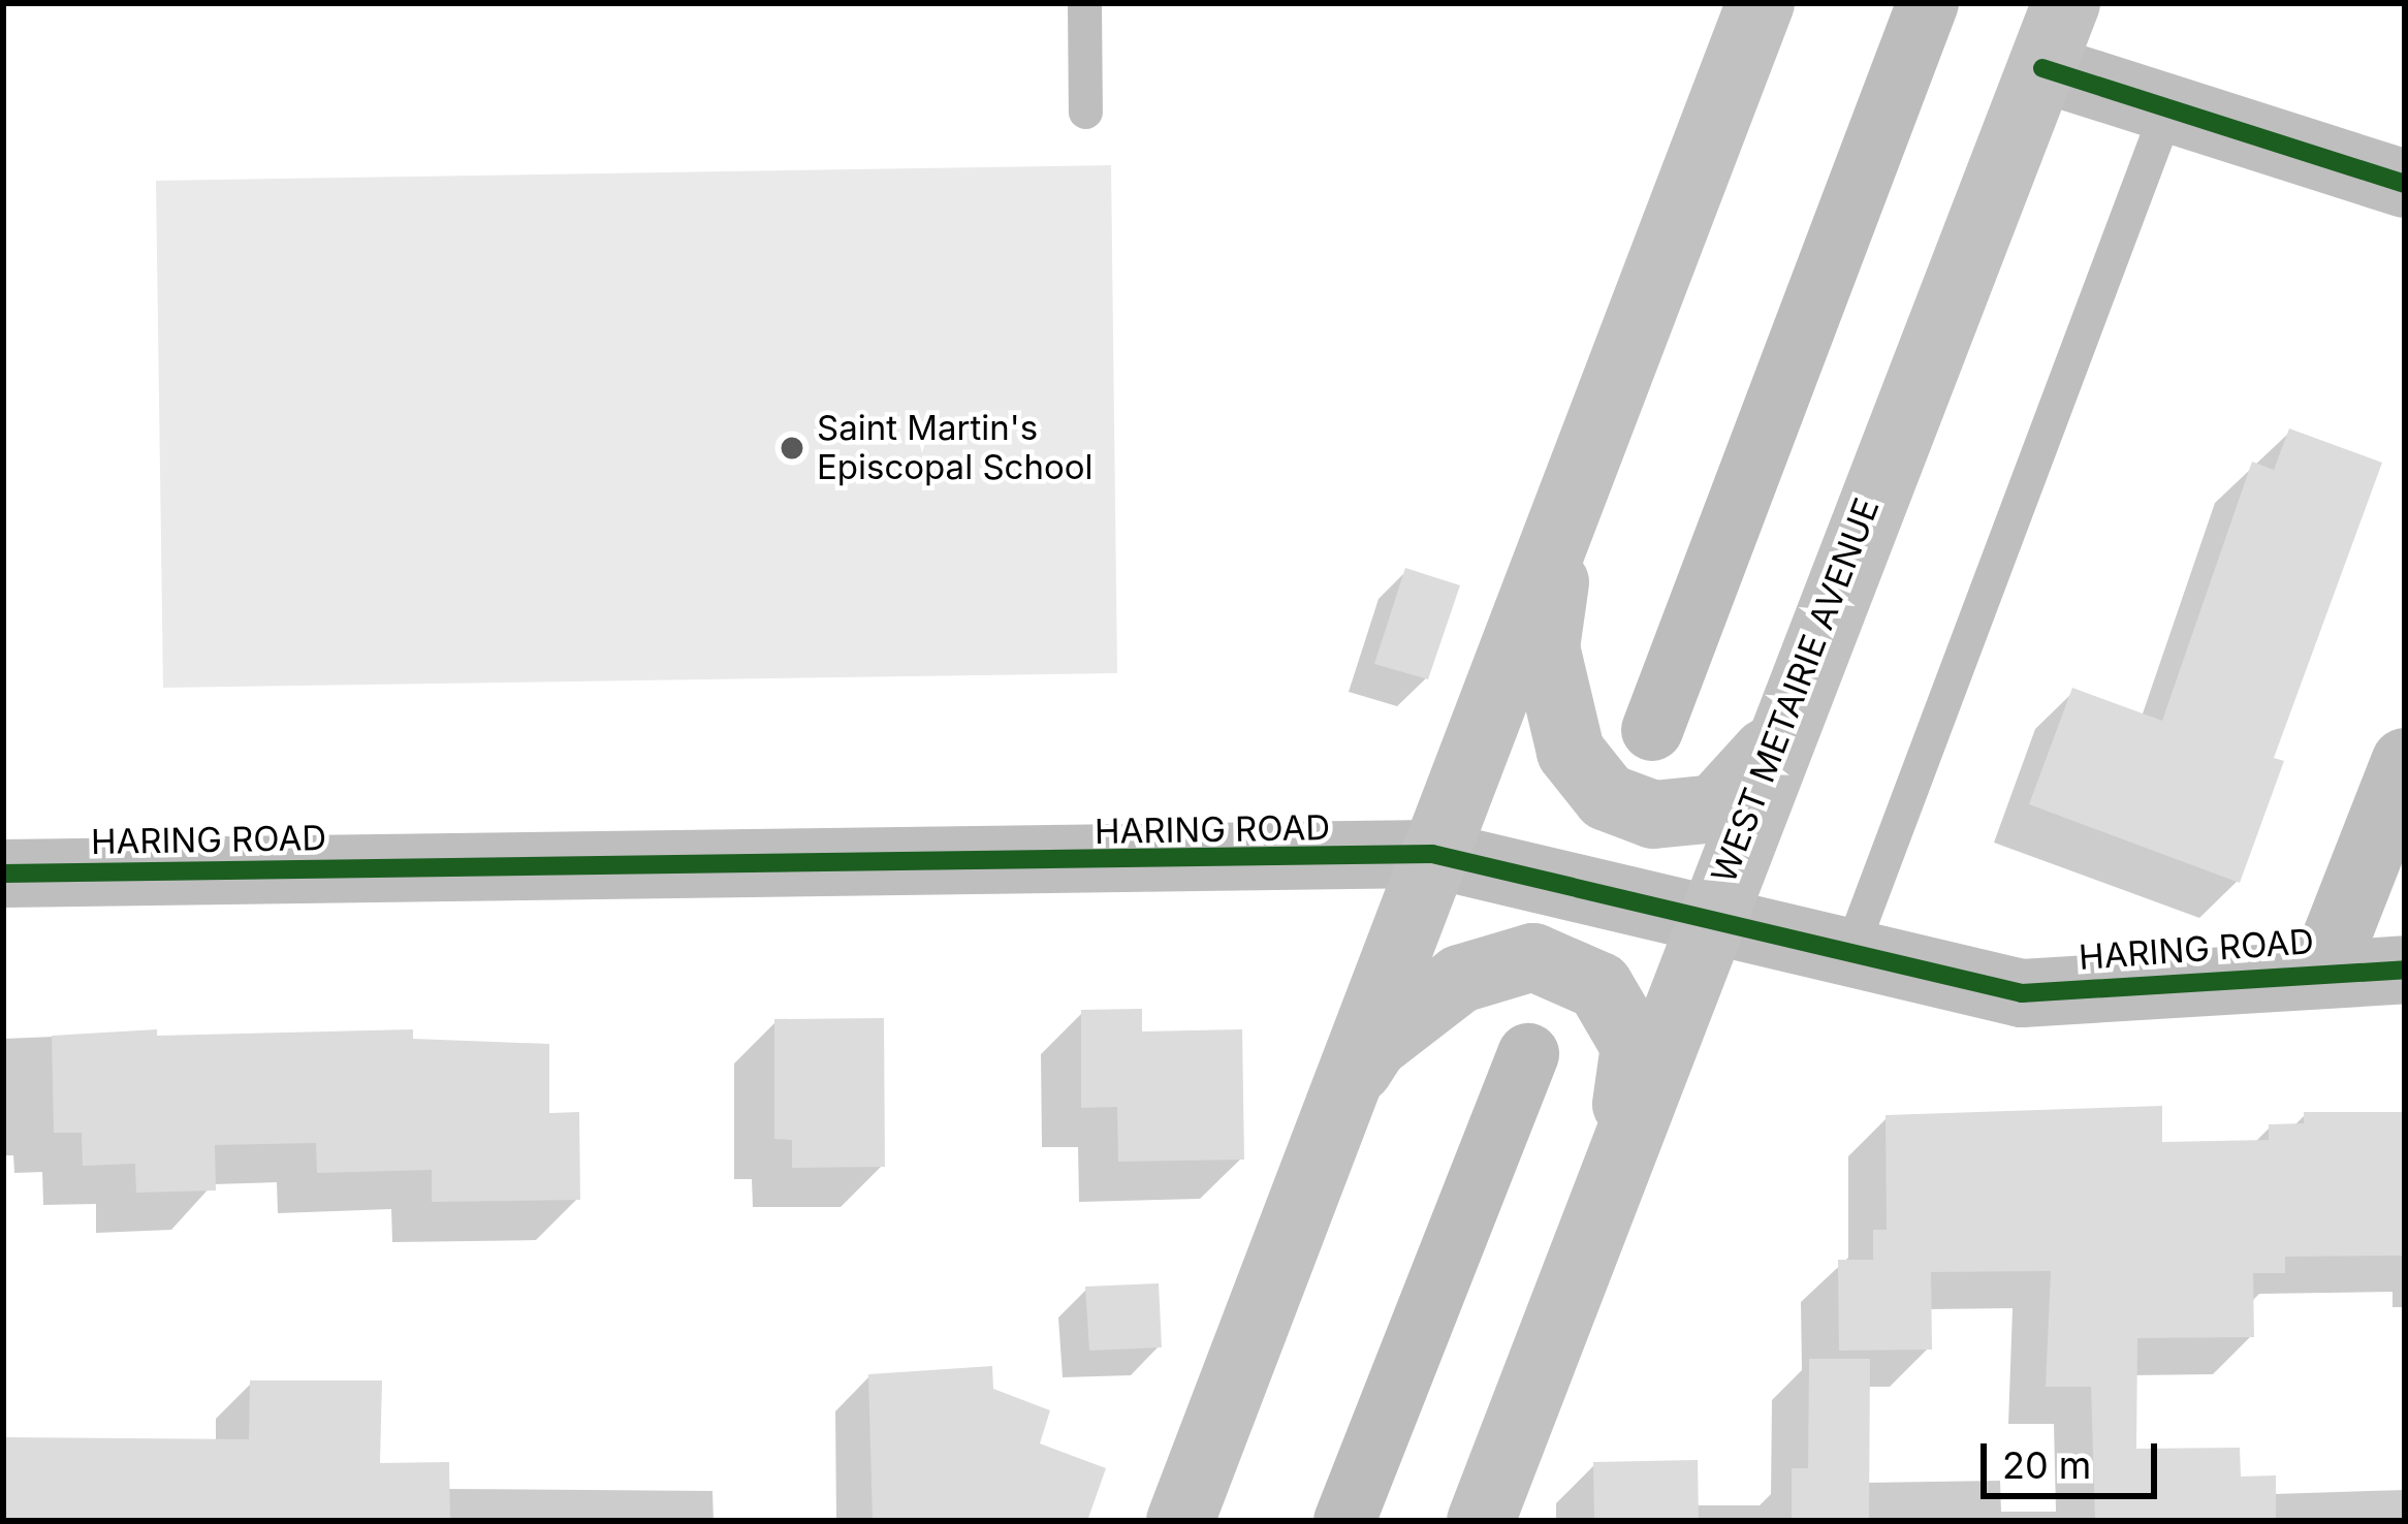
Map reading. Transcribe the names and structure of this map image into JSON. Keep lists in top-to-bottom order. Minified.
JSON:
{"streets":{"main road":["WEST METAIRIE AVENUE"],"street":["HARING ROAD"]},"crossings":[["WEST METAIRIE AVENUE","HARING ROAD"]],"places":["Saint Martin's Episcopal School"],"scale_bar":"20 m"}
